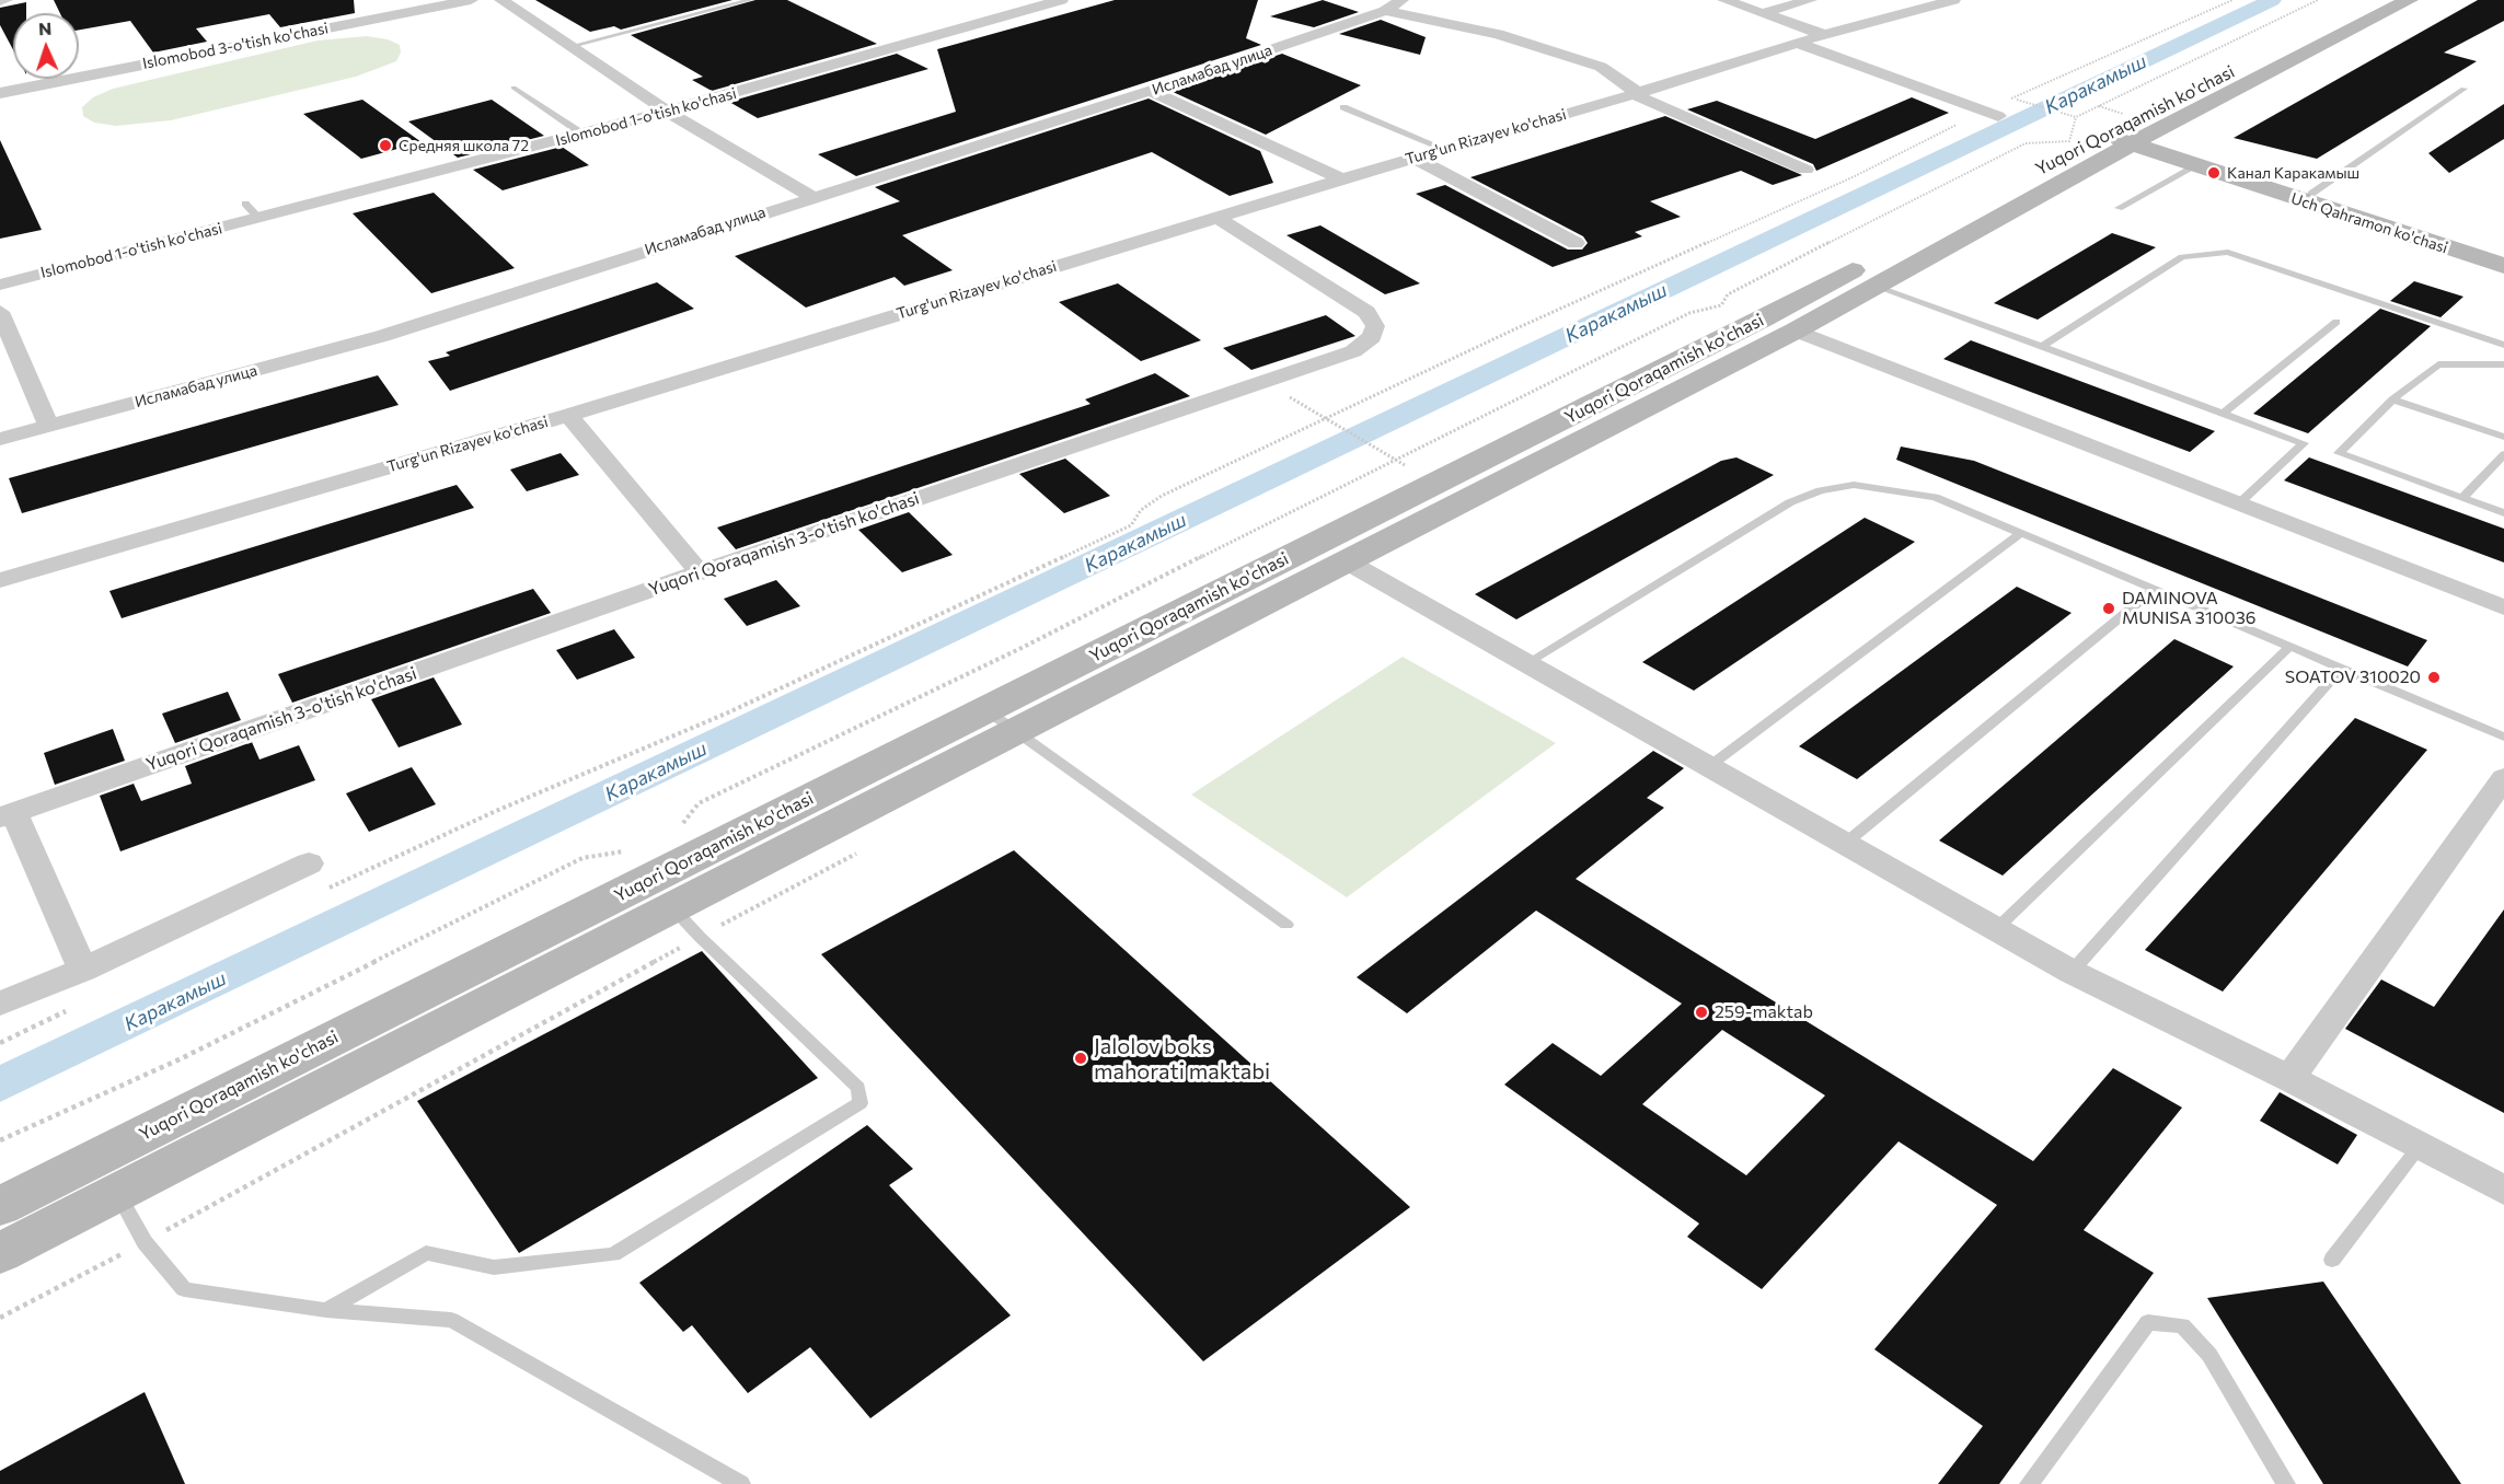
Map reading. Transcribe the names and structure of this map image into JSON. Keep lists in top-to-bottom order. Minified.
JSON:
{"streets":{"main road":["Yuqori Qoraqamish ko'chasi","Uch Qahramon ko'chasi"],"street":["Islomobod 3-o'tish ko'chasi","Исламабад улица","Islomobod 1-o'tish ko'chasi","Turg'un Rizayev ko'chasi","Yuqori Qoraqamish 3-o'tish ko'chasi"]},"crossings":[["Yuqori Qoraqamish ko'chasi","Uch Qahramon ko'chasi"],["Turg'un Rizayev ko'chasi","Yuqori Qoraqamish 3-o'tish ko'chasi"]],"water":["Каракамыш"],"places":["Средняя школа 72","Канал Каракамыш","DAMINOVA MUNISA 310036","SOATOV 310020","259-maktab","Jalolov boks mahorati maktabi"],"north":"top"}
